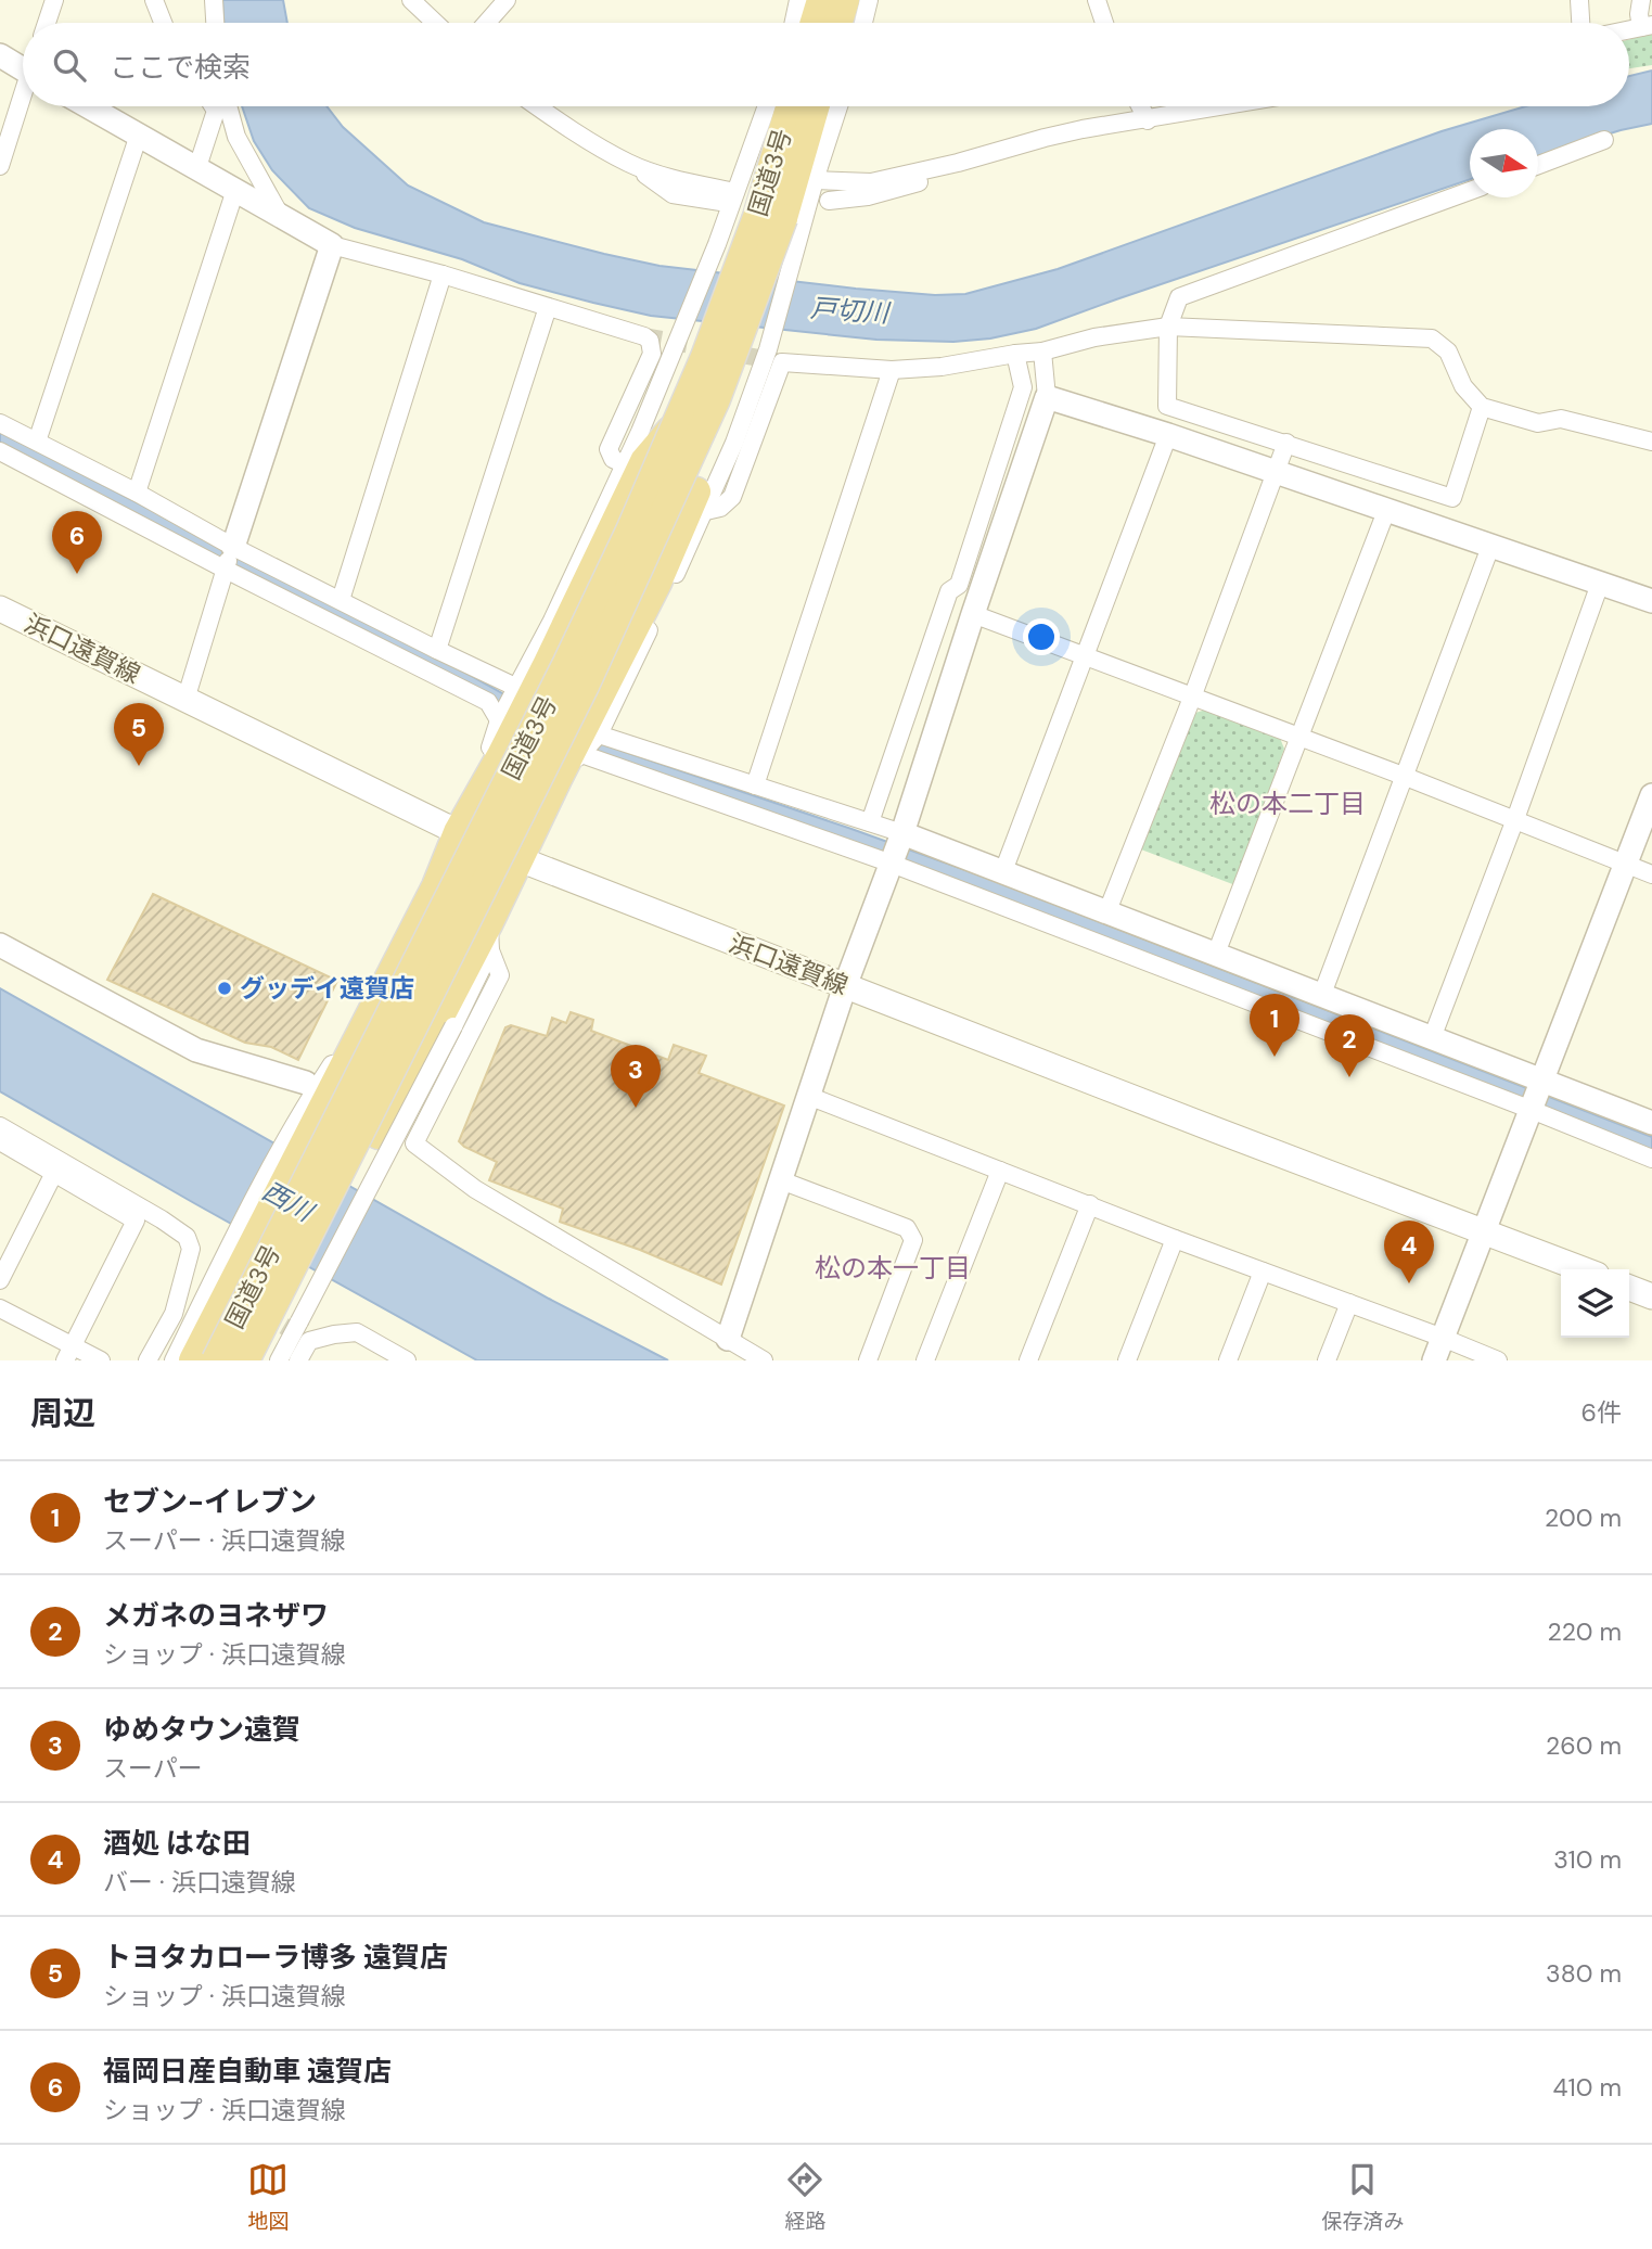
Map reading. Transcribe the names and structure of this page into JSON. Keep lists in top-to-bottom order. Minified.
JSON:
{"streets":{"highway":["国道3号"],"main road":["浜口遠賀線"]},"districts":["松の本二丁目","松の本一丁目"],"water":["戸切川","西川"],"places":["グッデイ遠賀店"],"north":"right","page":{"search":"ここで検索","pins":["6","5","1","2","3","4"],"heading":["周辺","6件"],"list":[{"mark":"1","name":"セブン-イレブン","note":"スーパー · 浜口遠賀線","value":"200 m"},{"mark":"2","name":"メガネのヨネザワ","note":"ショップ · 浜口遠賀線","value":"220 m"},{"mark":"3","name":"ゆめタウン遠賀","note":"スーパー","value":"260 m"},{"mark":"4","name":"酒処 はな田","note":"バー · 浜口遠賀線","value":"310 m"},{"mark":"5","name":"トヨタカローラ博多 遠賀店","note":"ショップ · 浜口遠賀線","value":"380 m"},{"mark":"6","name":"福岡日産自動車 遠賀店","note":"ショップ · 浜口遠賀線","value":"410 m"}],"nav":["地図","経路","保存済み"]}}
